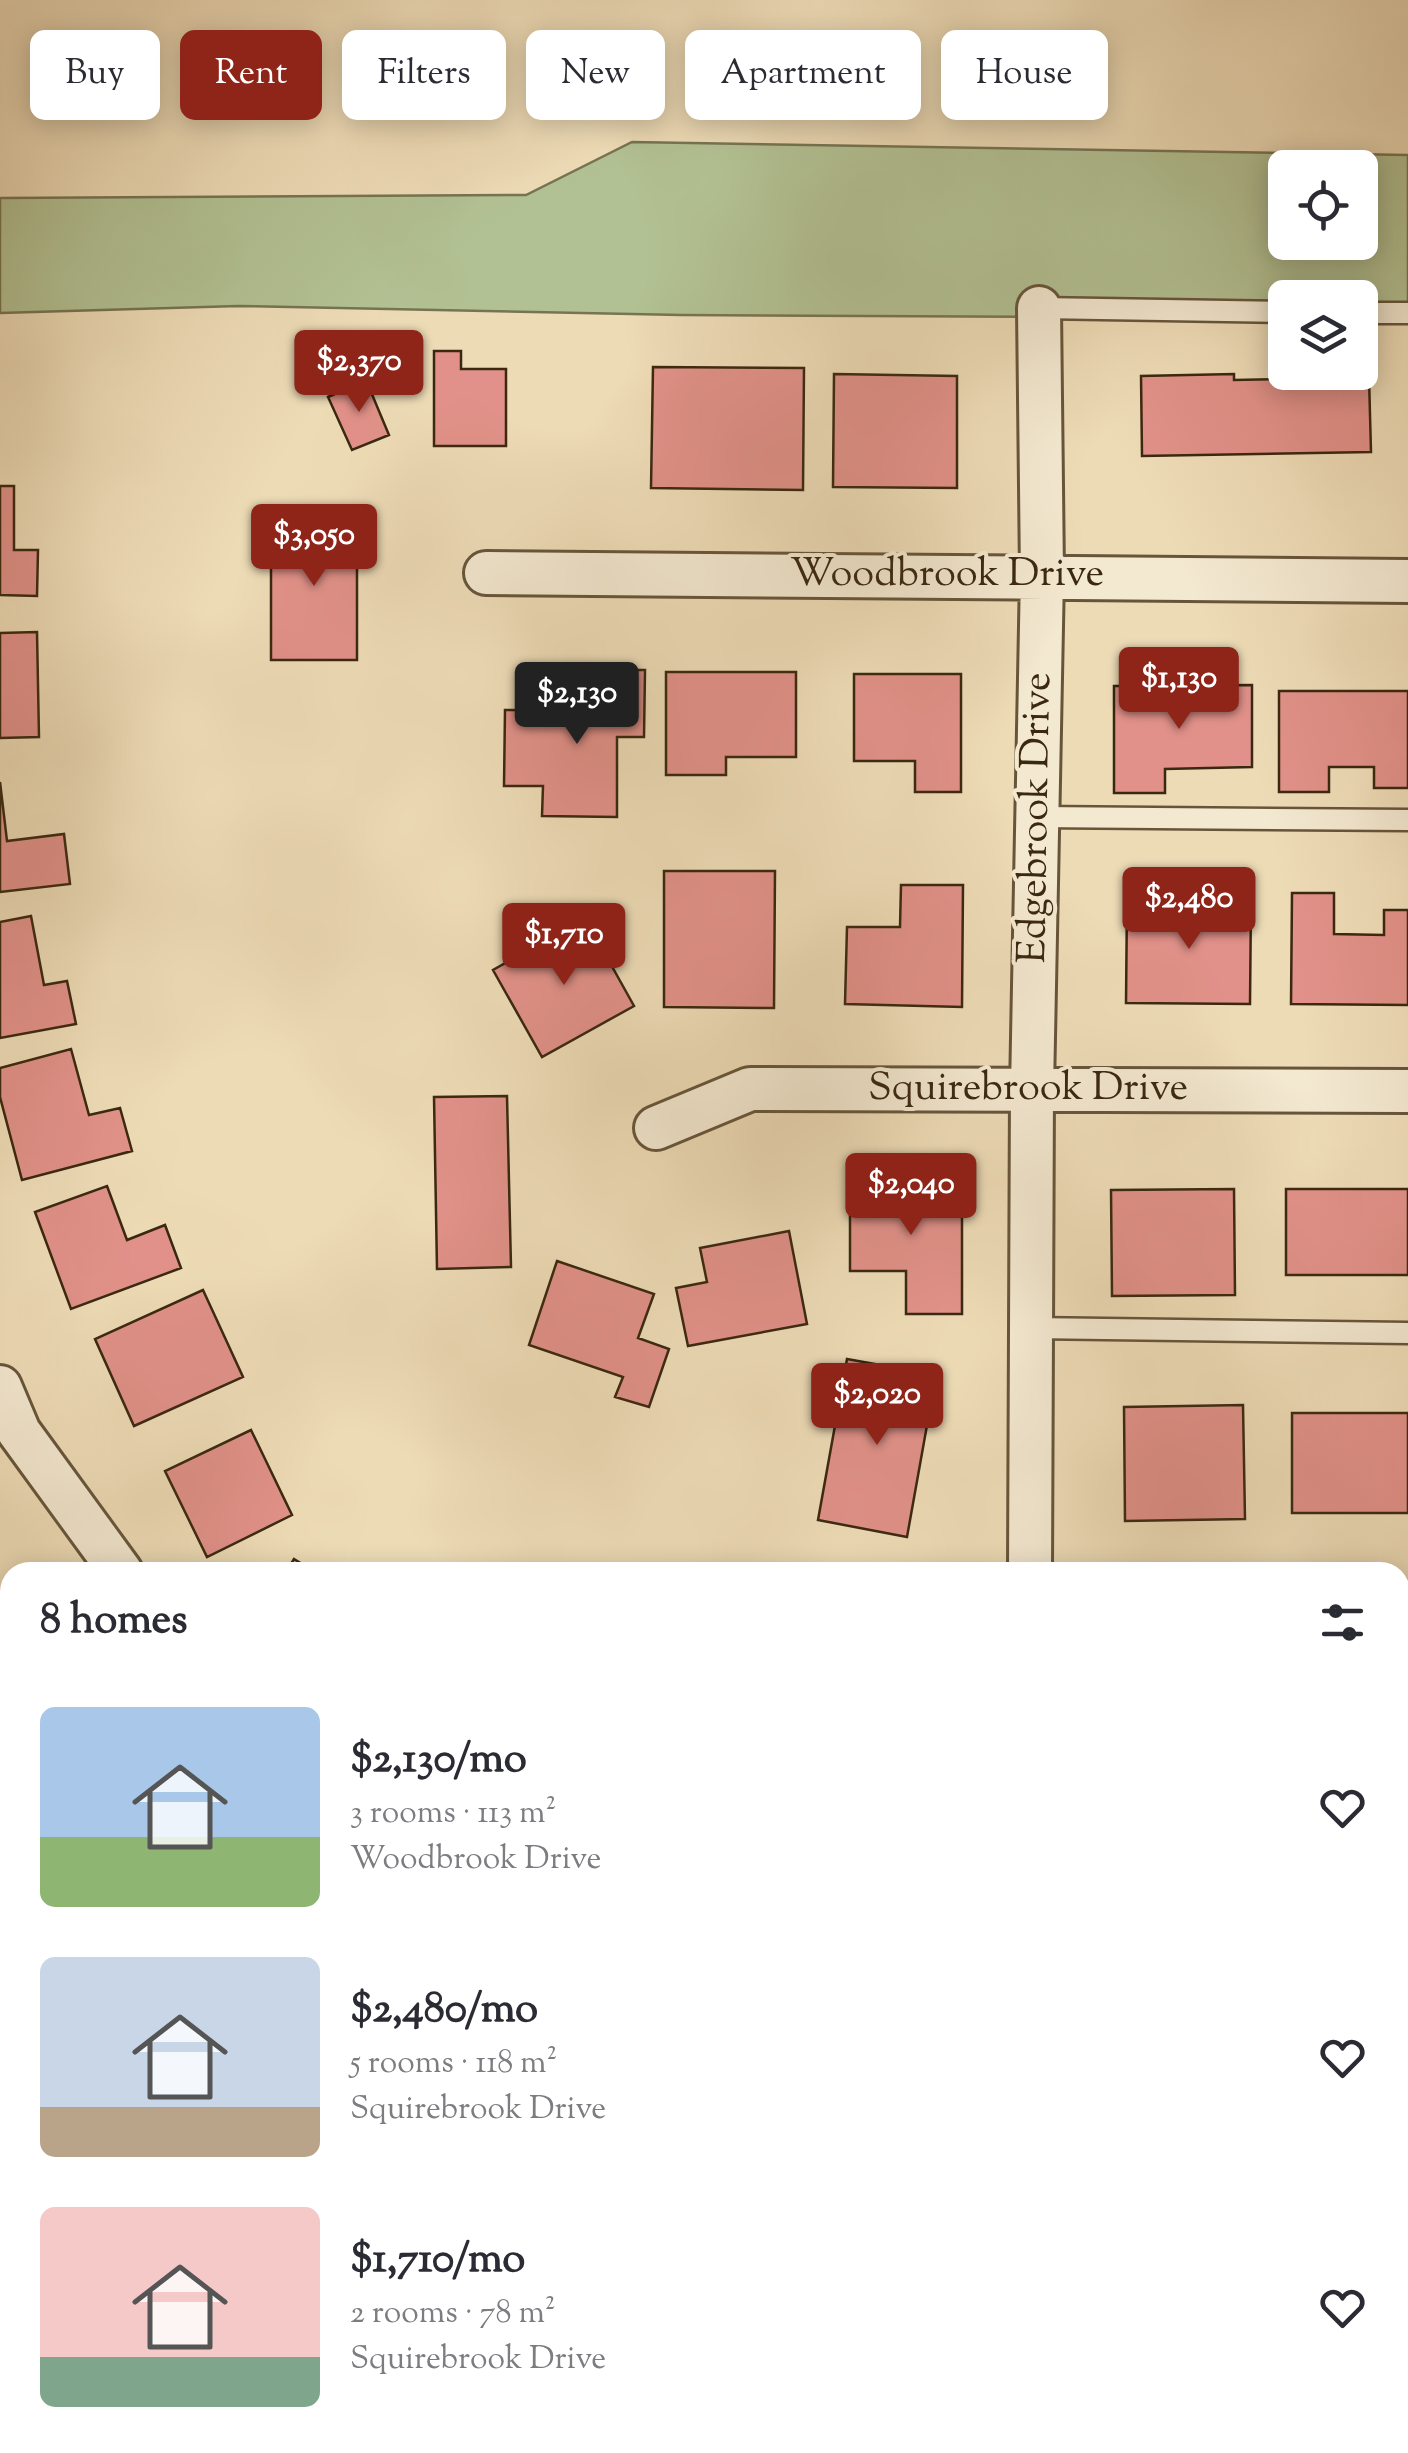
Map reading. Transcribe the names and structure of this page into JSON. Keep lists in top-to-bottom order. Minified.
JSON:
{"streets":{"street":["Woodbrook Drive","Edgebrook Drive","Squirebrook Drive"]},"crossings":[["Woodbrook Drive","Edgebrook Drive"],["Edgebrook Drive","Squirebrook Drive"]],"page":{"chip":["Buy","Rent","Filters","New","Apartment","House"],"price":["$2,370","$3,050","$1,130","$2,130","$2,480","$1,710","$2,040","$2,020"],"heading":"8 homes","list":[{"name":"$2,130/mo","note":"3 rooms · 113 m² · Woodbrook Drive"},{"name":"$2,480/mo","note":"5 rooms · 118 m² · Squirebrook Drive"},{"name":"$1,710/mo","note":"2 rooms · 78 m² · Squirebrook Drive"}]}}
